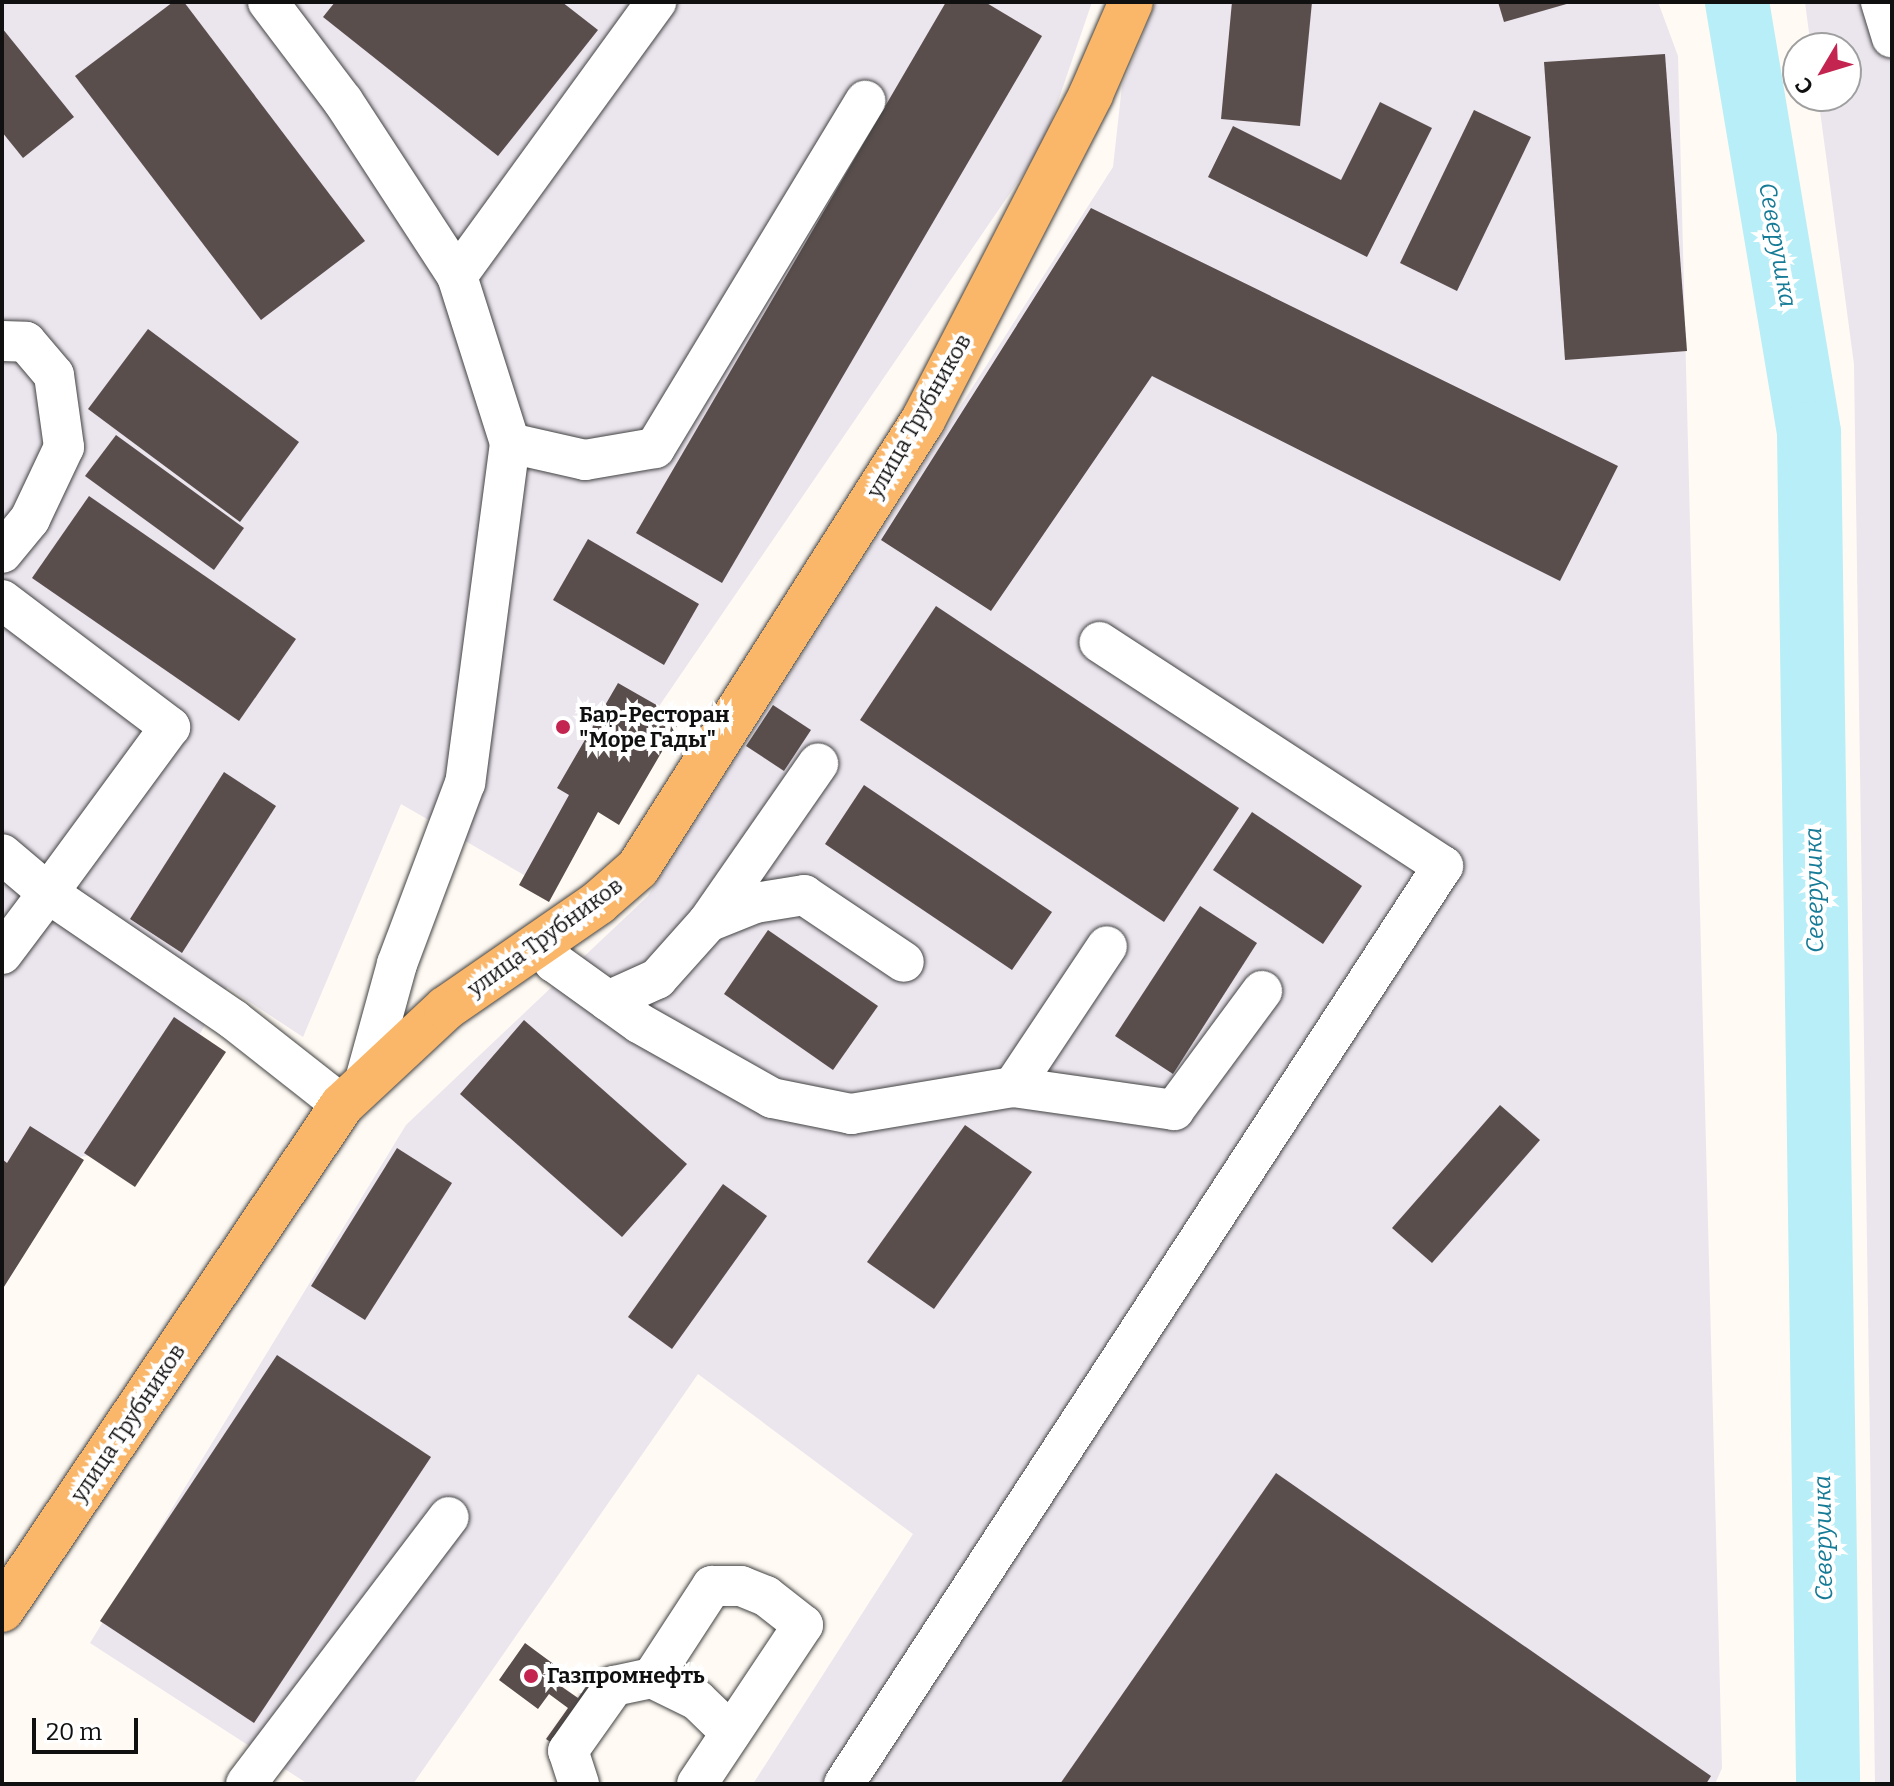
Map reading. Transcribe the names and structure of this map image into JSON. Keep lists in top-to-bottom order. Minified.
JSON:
{"streets":{"main road":["улица Трубников"]},"water":["Северушка"],"places":["Бар-Ресторан \"Море Гады\"","Газпромнефть"],"scale_bar":"20 m","north":"bottom left"}
